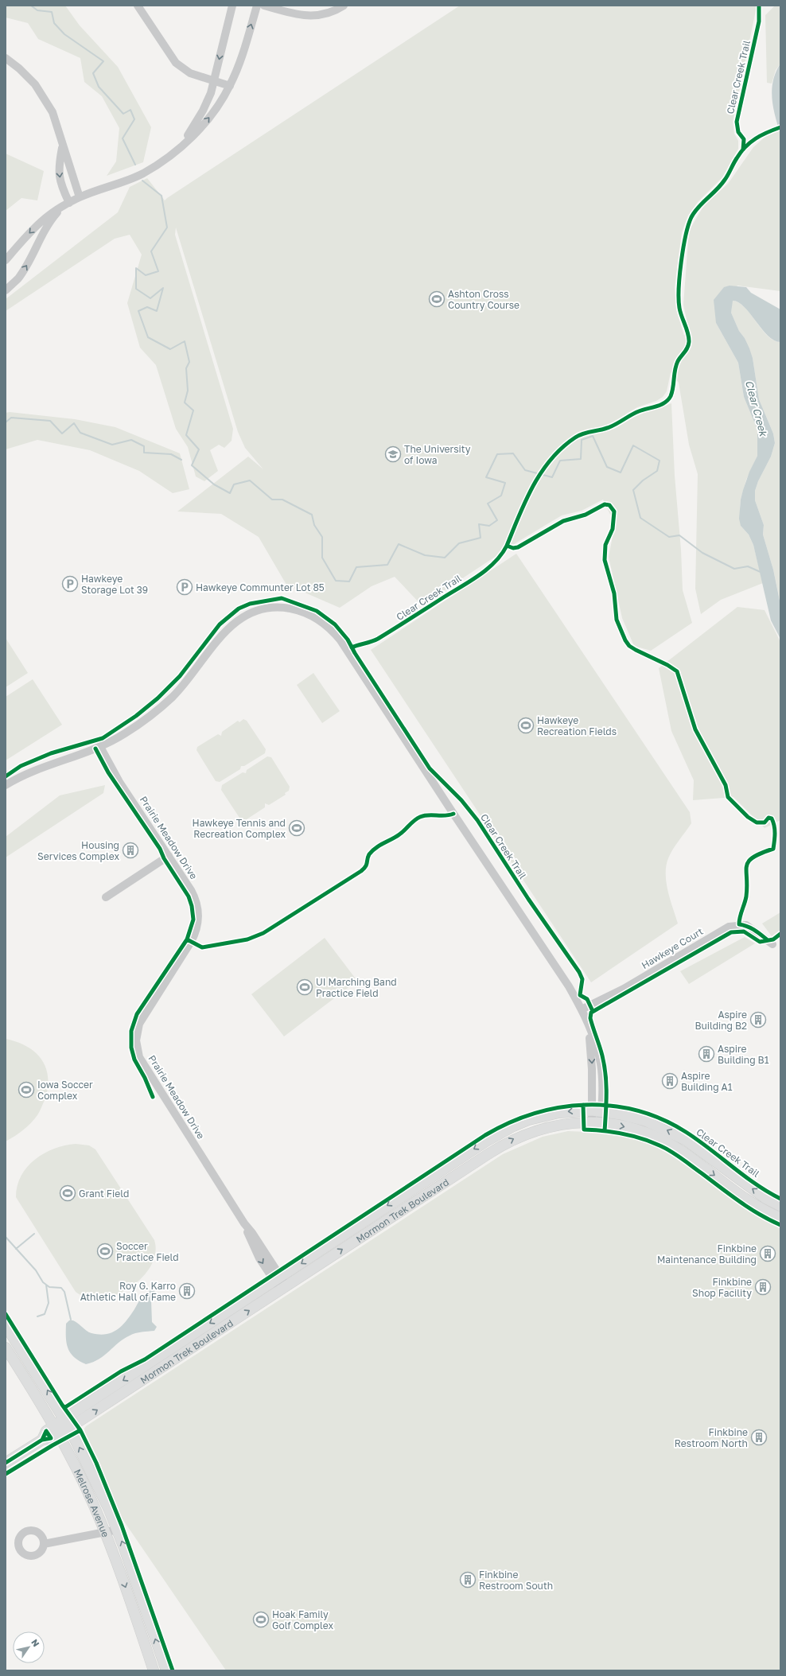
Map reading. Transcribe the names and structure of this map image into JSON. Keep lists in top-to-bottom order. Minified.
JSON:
{"streets":{"main road":["Mormon Trek Boulevard","Melrose Avenue"],"street":["Prairie Meadow Drive","Hawkeye Court"],"cycle path":["Clear Creek Trail"]},"crossings":[["Prairie Meadow Drive","Mormon Trek Boulevard"],["Mormon Trek Boulevard","Melrose Avenue"]],"water":["Clear Creek"],"places":{"sports":["Ashton Cross Country Course","Hawkeye Recreation Fields","Hawkeye Tennis and Recreation Complex","UI Marching Band Practice Field","Iowa Soccer Complex","Grant Field","Soccer Practice Field","Hoak Family Golf Complex"],"school or university":["The University of Iowa"],"parking":["Hawkeye Storage Lot 39","Hawkeye Communter Lot 85"],"building":["Housing Services Complex","Aspire Building B2","Aspire Building B1","Aspire Building A1","Finkbine Maintenance Building","Finkbine Shop Facility","Roy G. Karro Athletic Hall of Fame","Finkbine Restroom North","Finkbine Restroom South"]},"north":"top right"}
